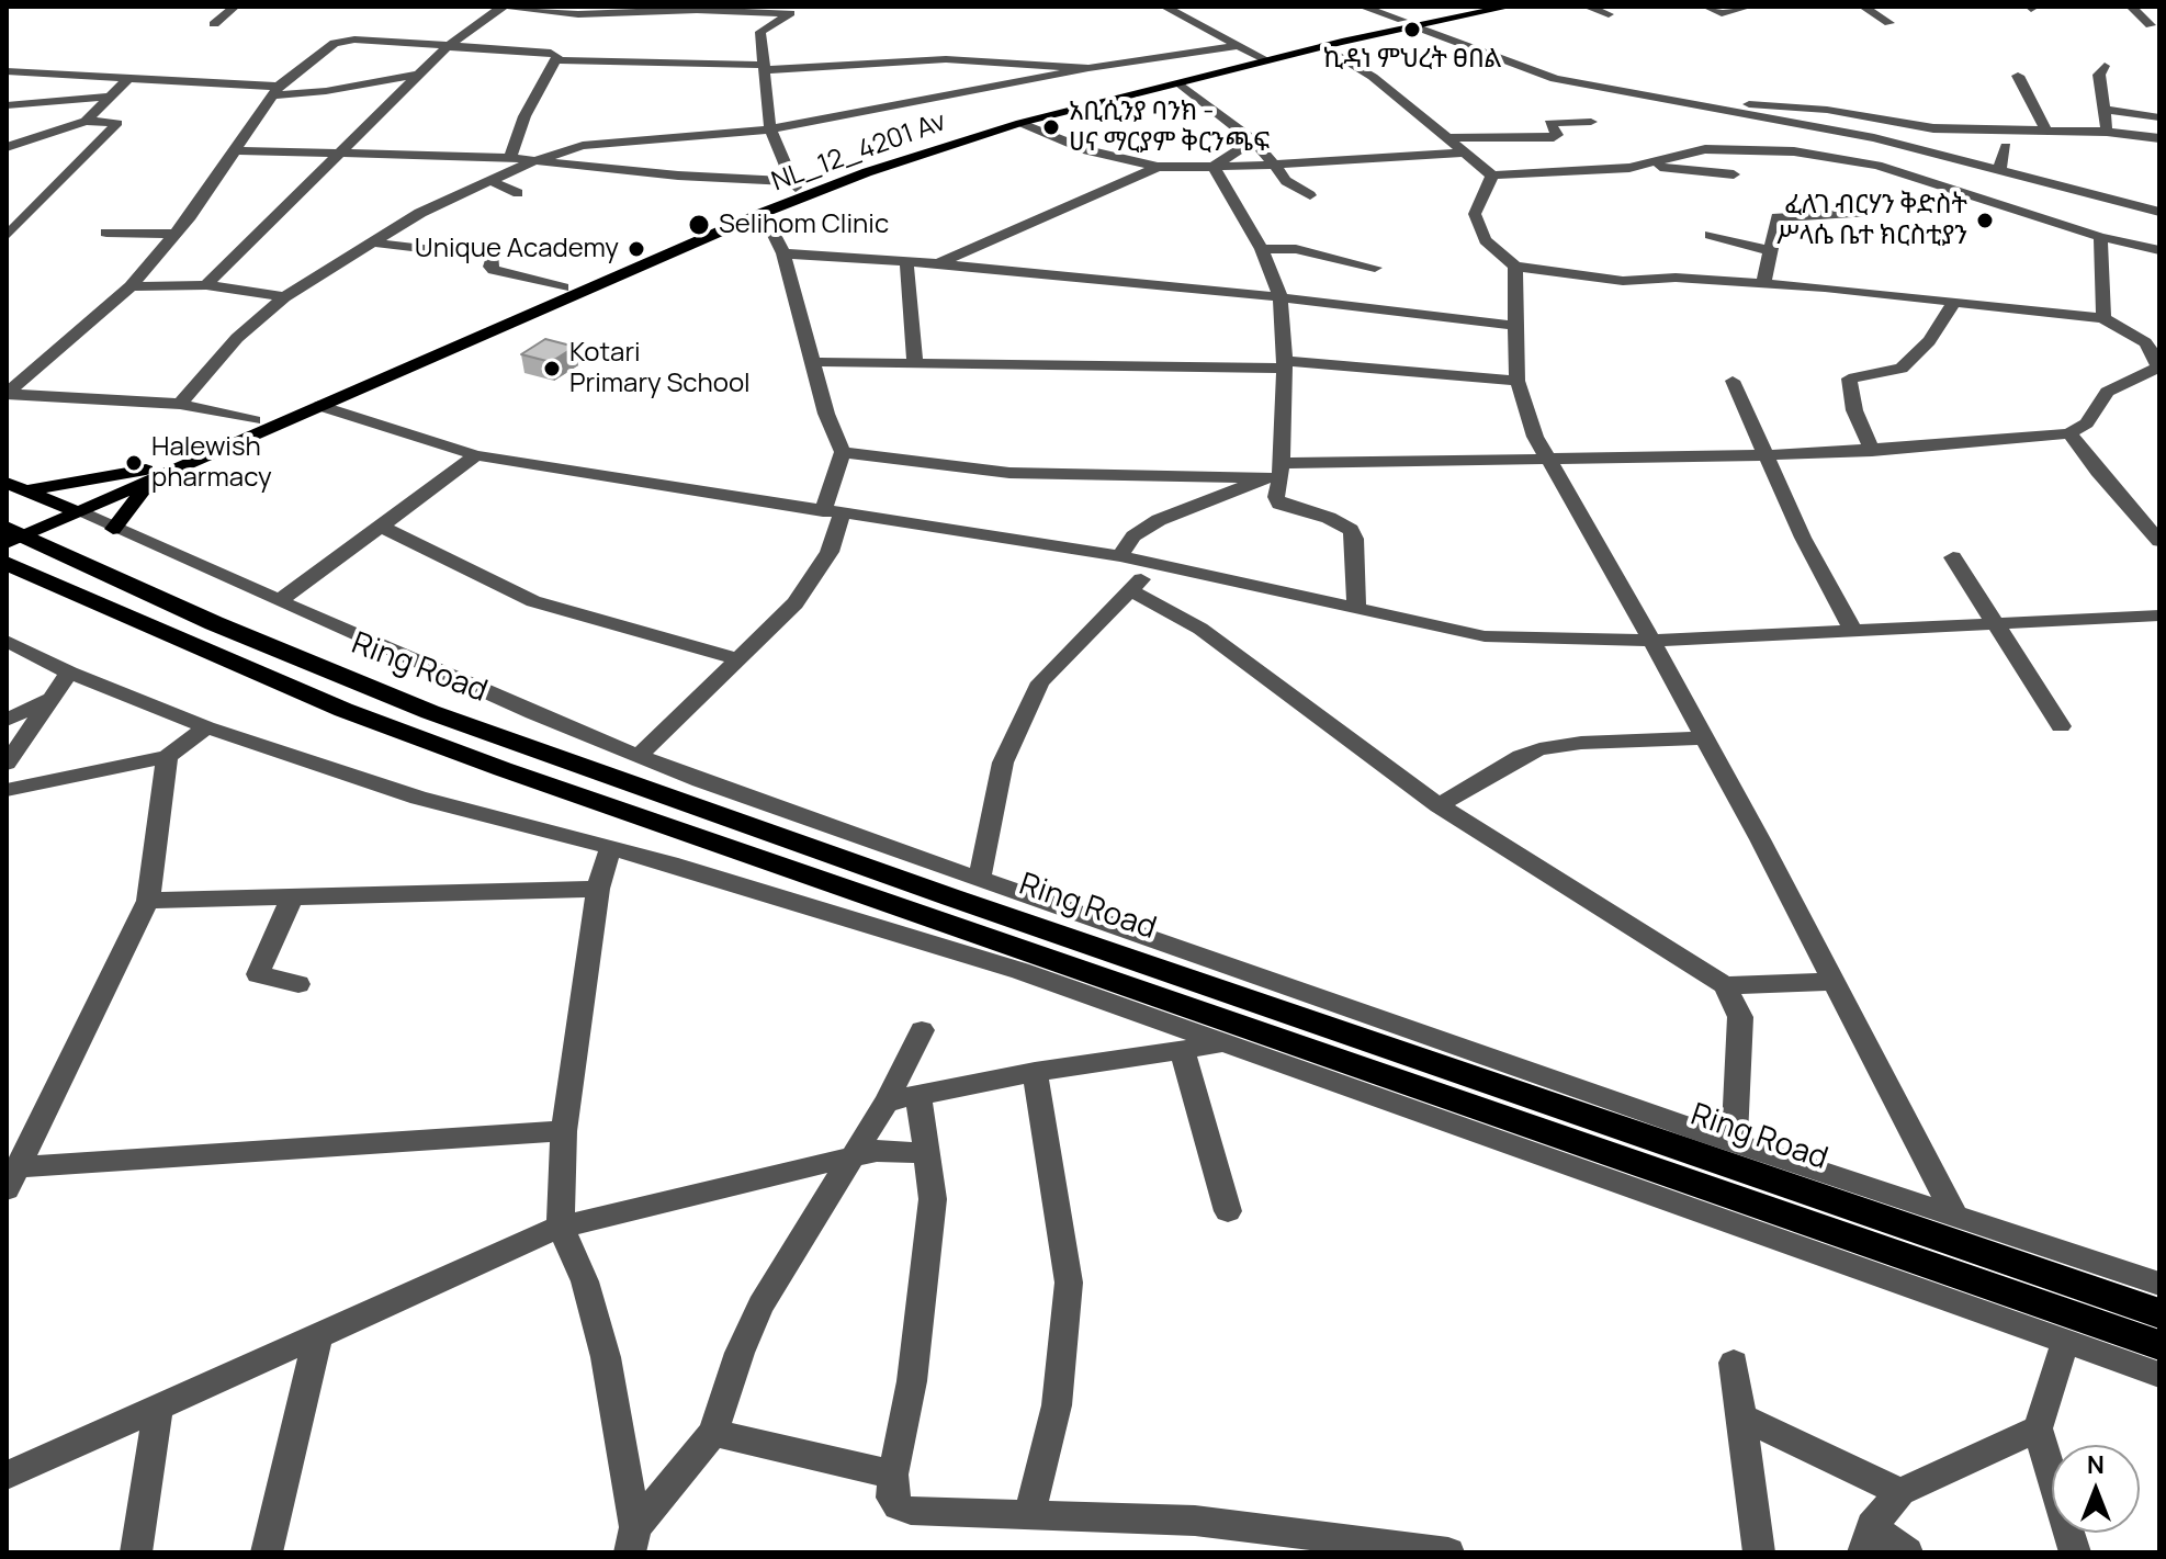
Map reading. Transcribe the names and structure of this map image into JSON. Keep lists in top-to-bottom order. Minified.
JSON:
{"streets":{"highway":["Ring Road"],"main road":["NL_12_4201 Av"]},"places":["ኪዳነ ምህረት ፀበል","አቢሲንያ ባንክ - ሀና ማርያም ቅርንጫፍ","ፈለገ ብርሃን ቅድስት ሥላሴ ቤተ ክርስቲያን","Selihom Clinic","Unique Academy","Kotari Primary School","Halewish pharmacy"],"north":"top"}
